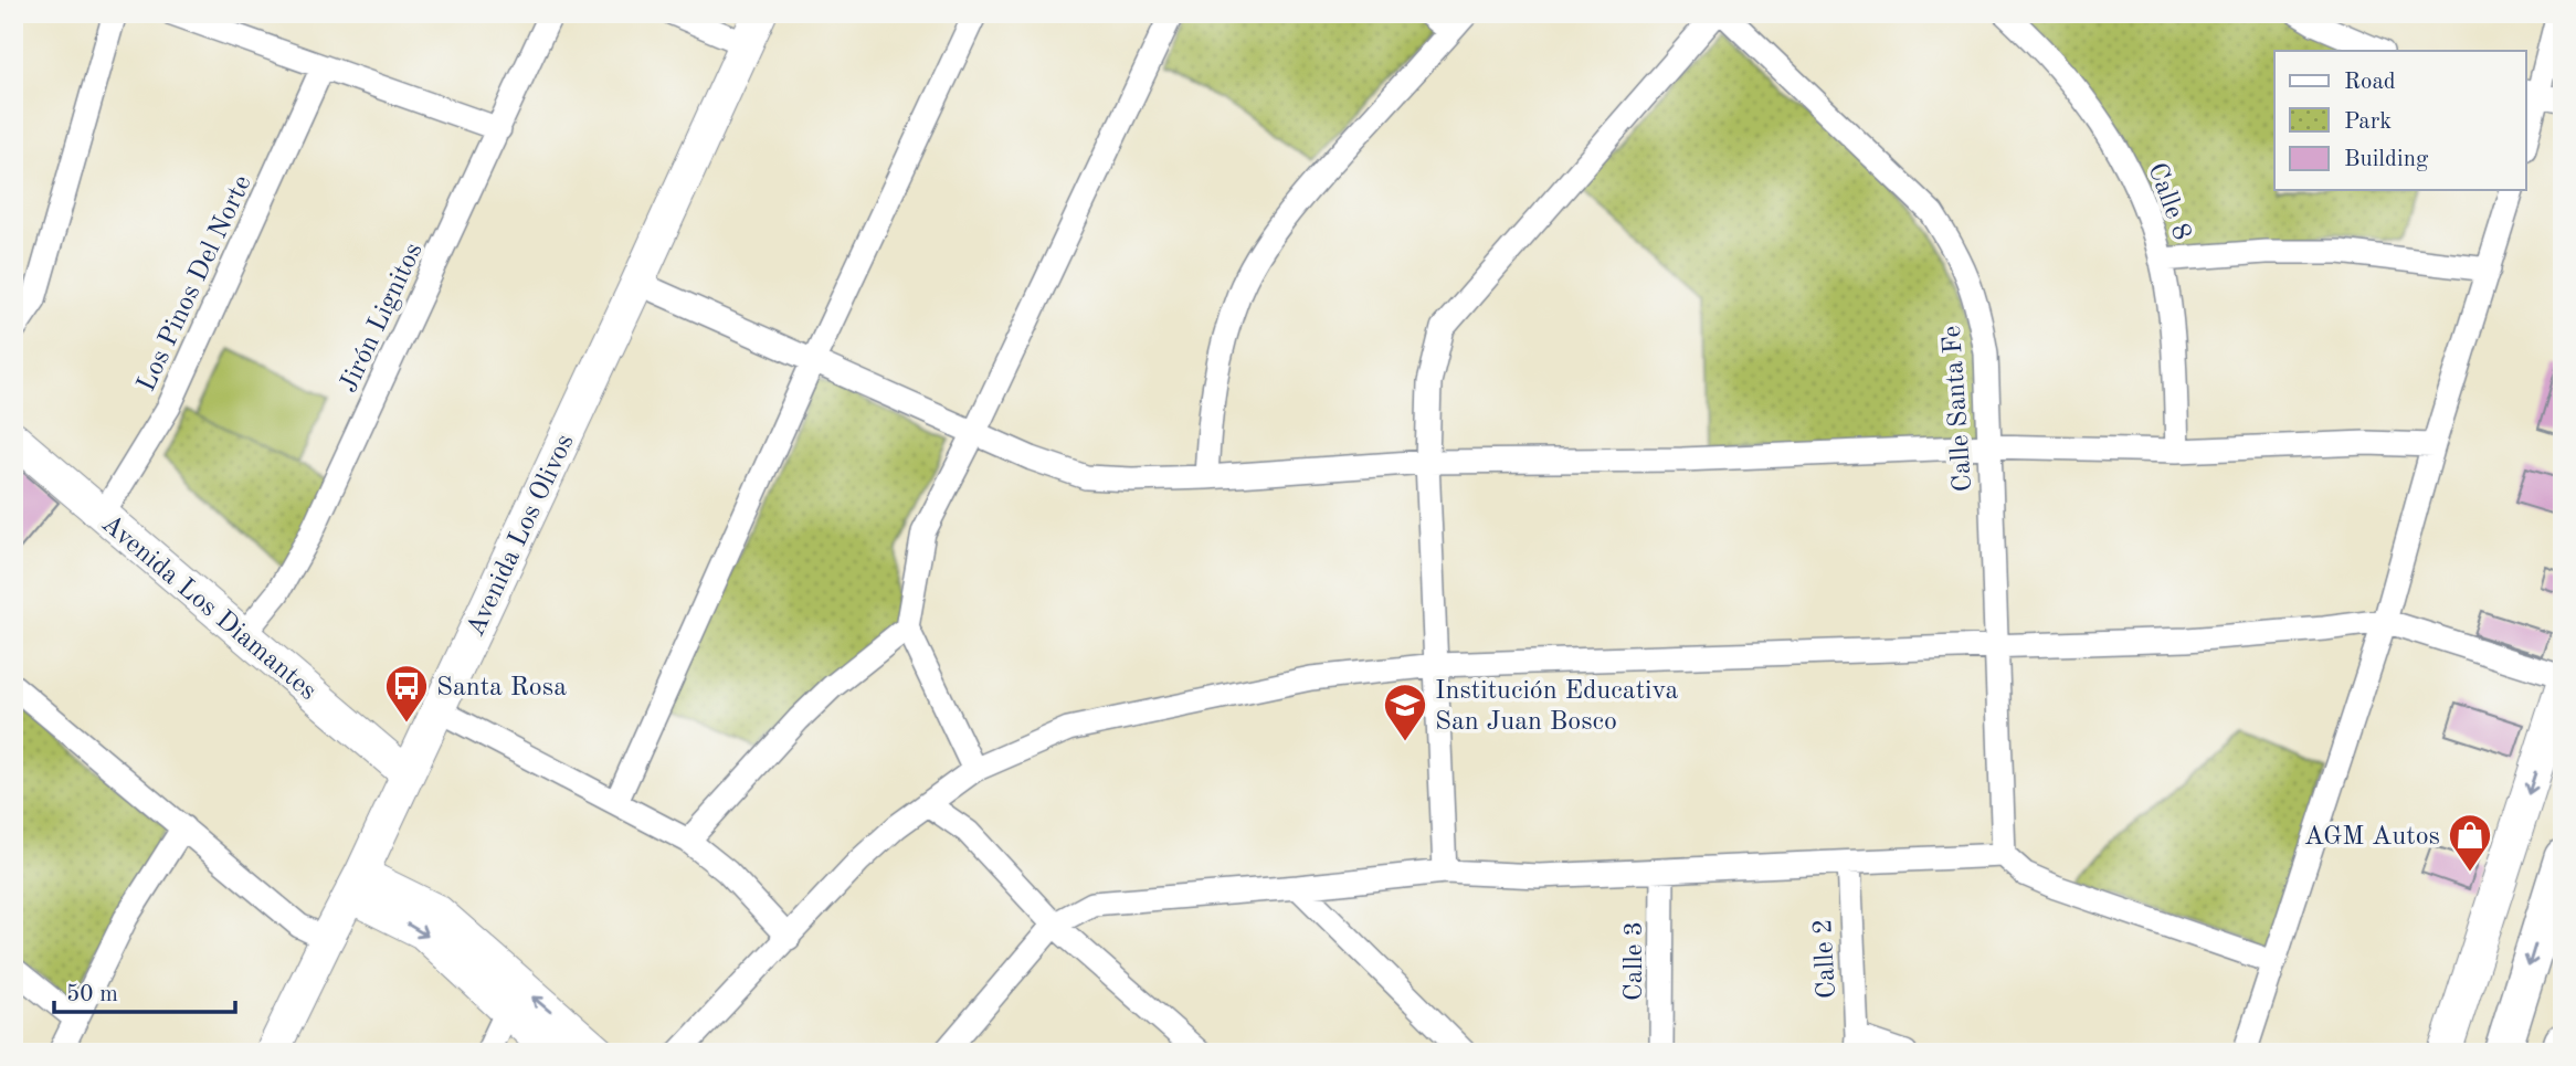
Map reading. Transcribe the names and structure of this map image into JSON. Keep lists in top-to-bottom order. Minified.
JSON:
{"streets":{"street":["Calle 8","Los Pinos Del Norte","Jirón Lignitos","Calle Santa Fe","Avenida Los Olivos","Avenida Los Diamantes","Calle 2","Calle 3"]},"crossings":[["Los Pinos Del Norte","Avenida Los Diamantes"],["Jirón Lignitos","Avenida Los Diamantes"],["Avenida Los Olivos","Avenida Los Diamantes"]],"places":{"bus stop":["Santa Rosa"],"school or university":["Institución Educativa San Juan Bosco"],"shop":["AGM Autos"]},"legend":["Road","Park","Building"],"scale_bar":"50 m"}
